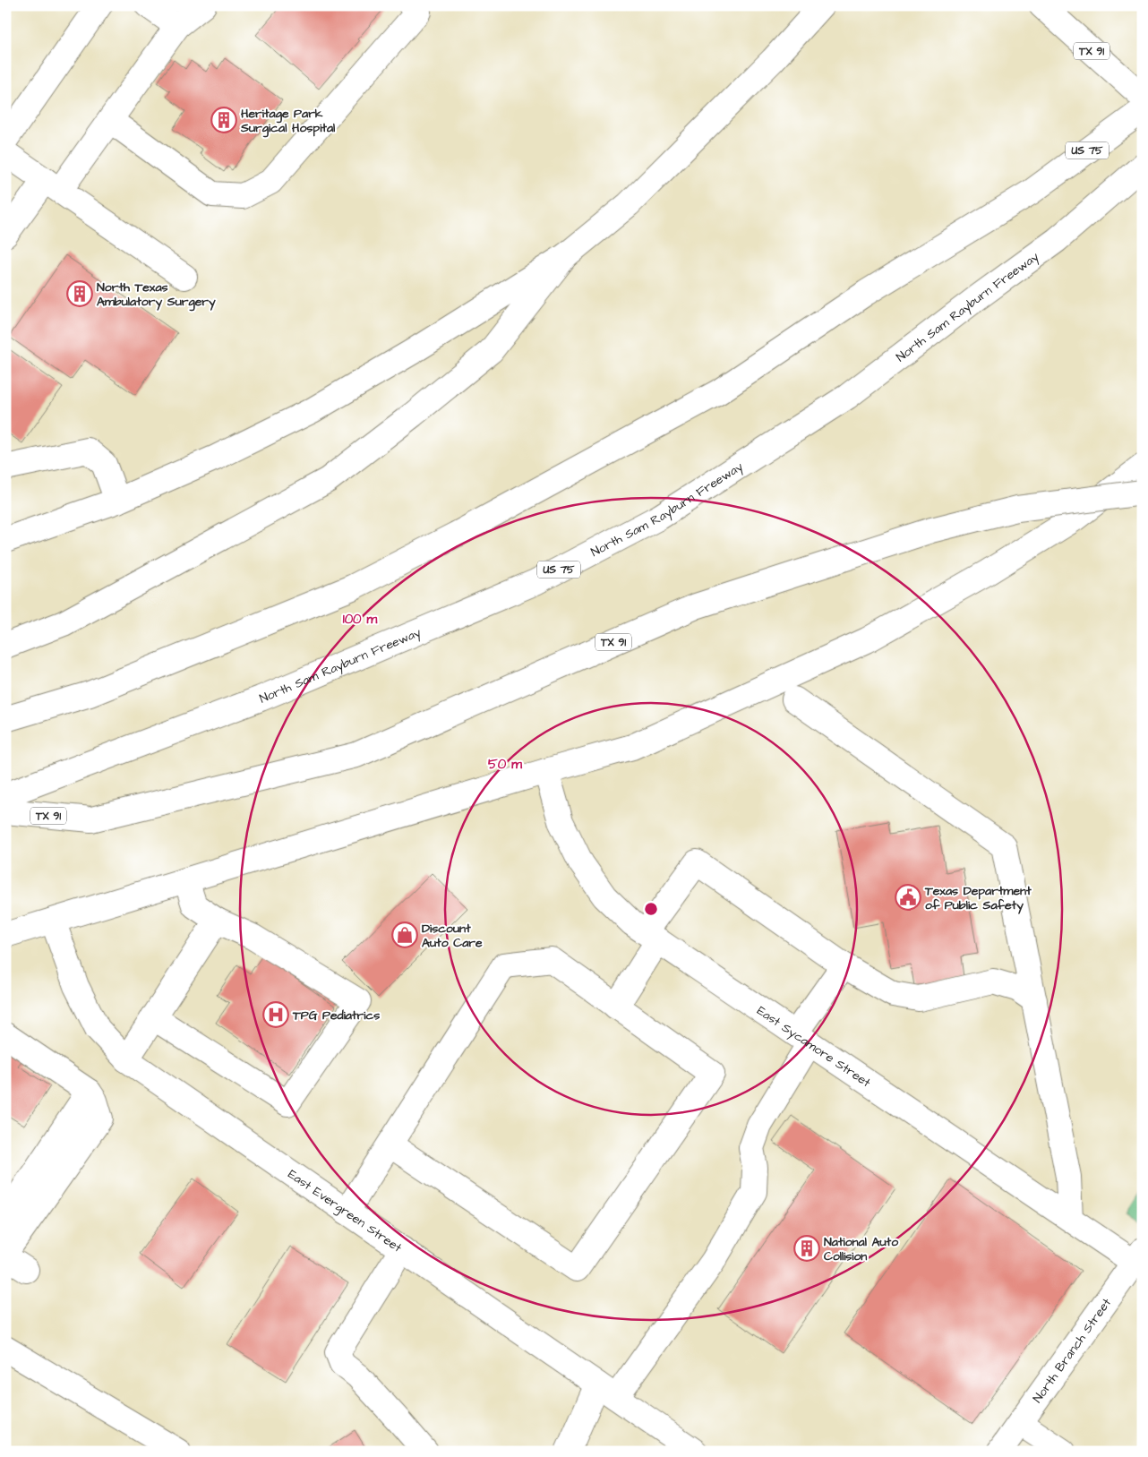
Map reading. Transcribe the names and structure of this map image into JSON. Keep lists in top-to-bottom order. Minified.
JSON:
{"streets":{"main road":["TX 91","US 75","North Sam Rayburn Freeway","East Sycamore Street","East Evergreen Street","North Branch Street"]},"crossings":[["East Sycamore Street","North Branch Street"]],"places":{"building":["Heritage Park Surgical Hospital","North Texas Ambulatory Surgery","National Auto Collision"],"public building":["Texas Department of Public Safety"],"shop":["Discount Auto Care"],"hospital":["TPG Pediatrics"]},"rings":["100 m","50 m"]}
